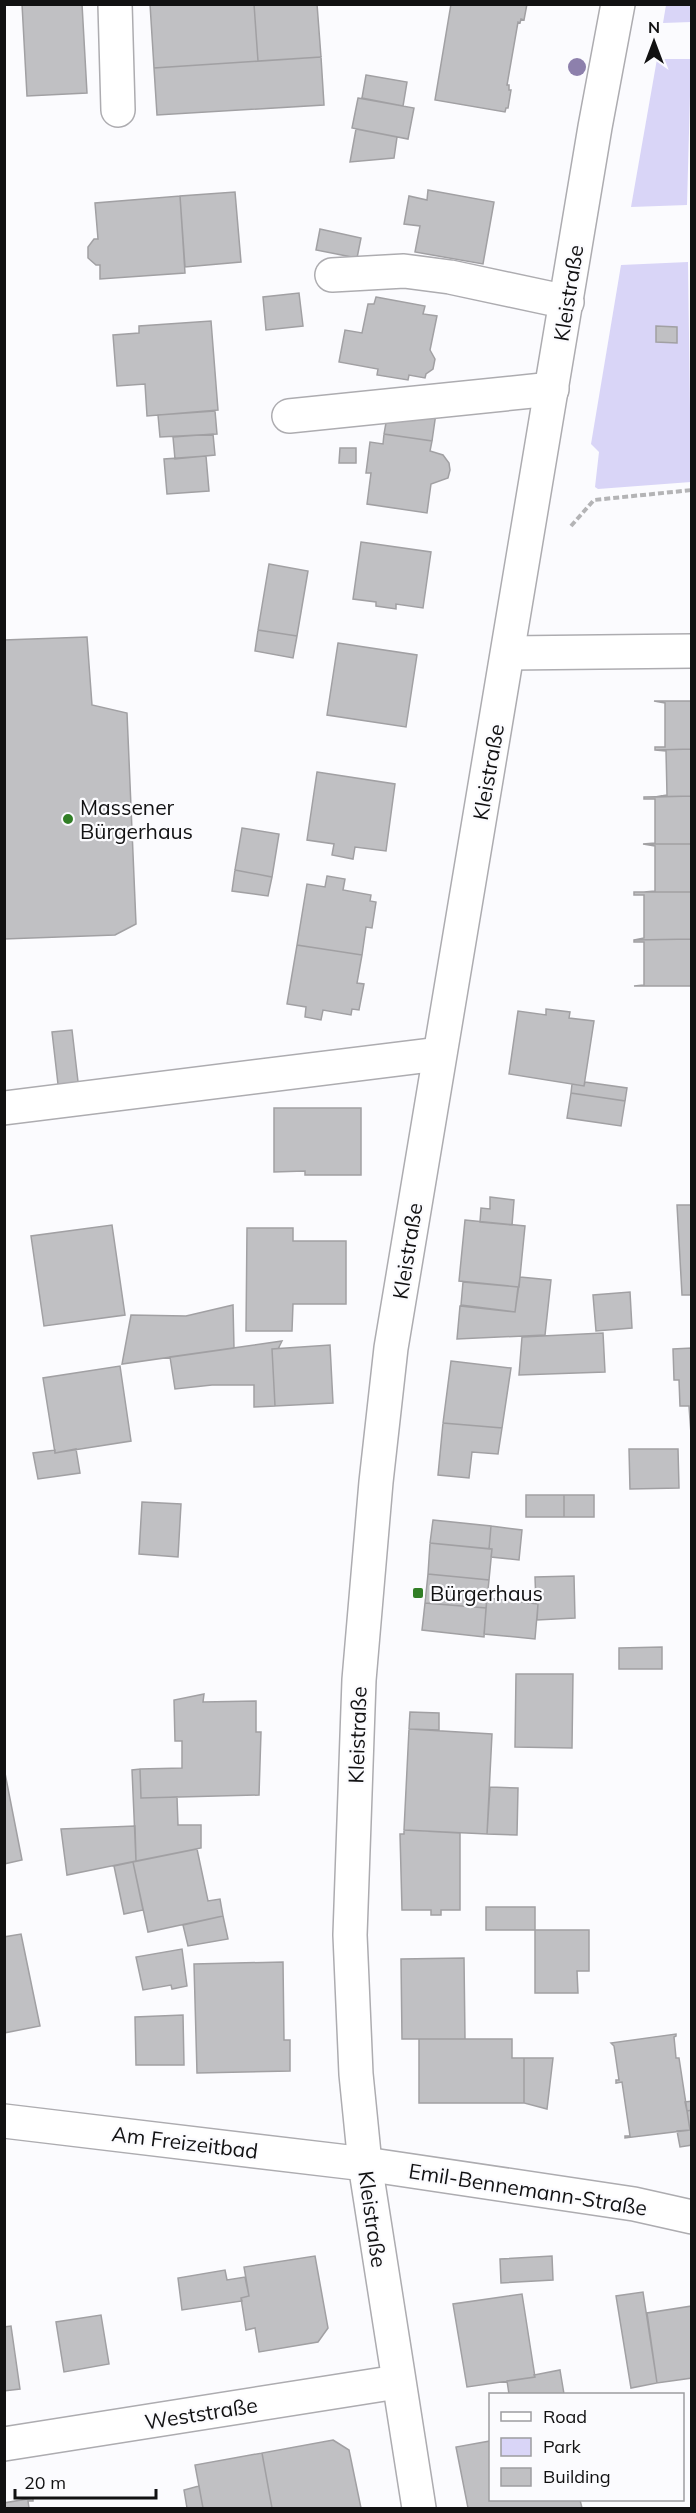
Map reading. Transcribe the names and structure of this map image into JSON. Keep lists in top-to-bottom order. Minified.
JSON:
{"streets":{"main road":["Kleistraße","Am Freizeitbad","Emil-Bennemann-Straße","Weststraße"]},"crossings":[["Kleistraße","Am Freizeitbad"],["Kleistraße","Emil-Bennemann-Straße"],["Kleistraße","Weststraße"],["Am Freizeitbad","Emil-Bennemann-Straße"]],"places":{"other":["Massener Bürgerhaus"],"transit":["Bürgerhaus"]},"legend":["Road","Park","Building"],"scale_bar":"20 m","north":"top"}
